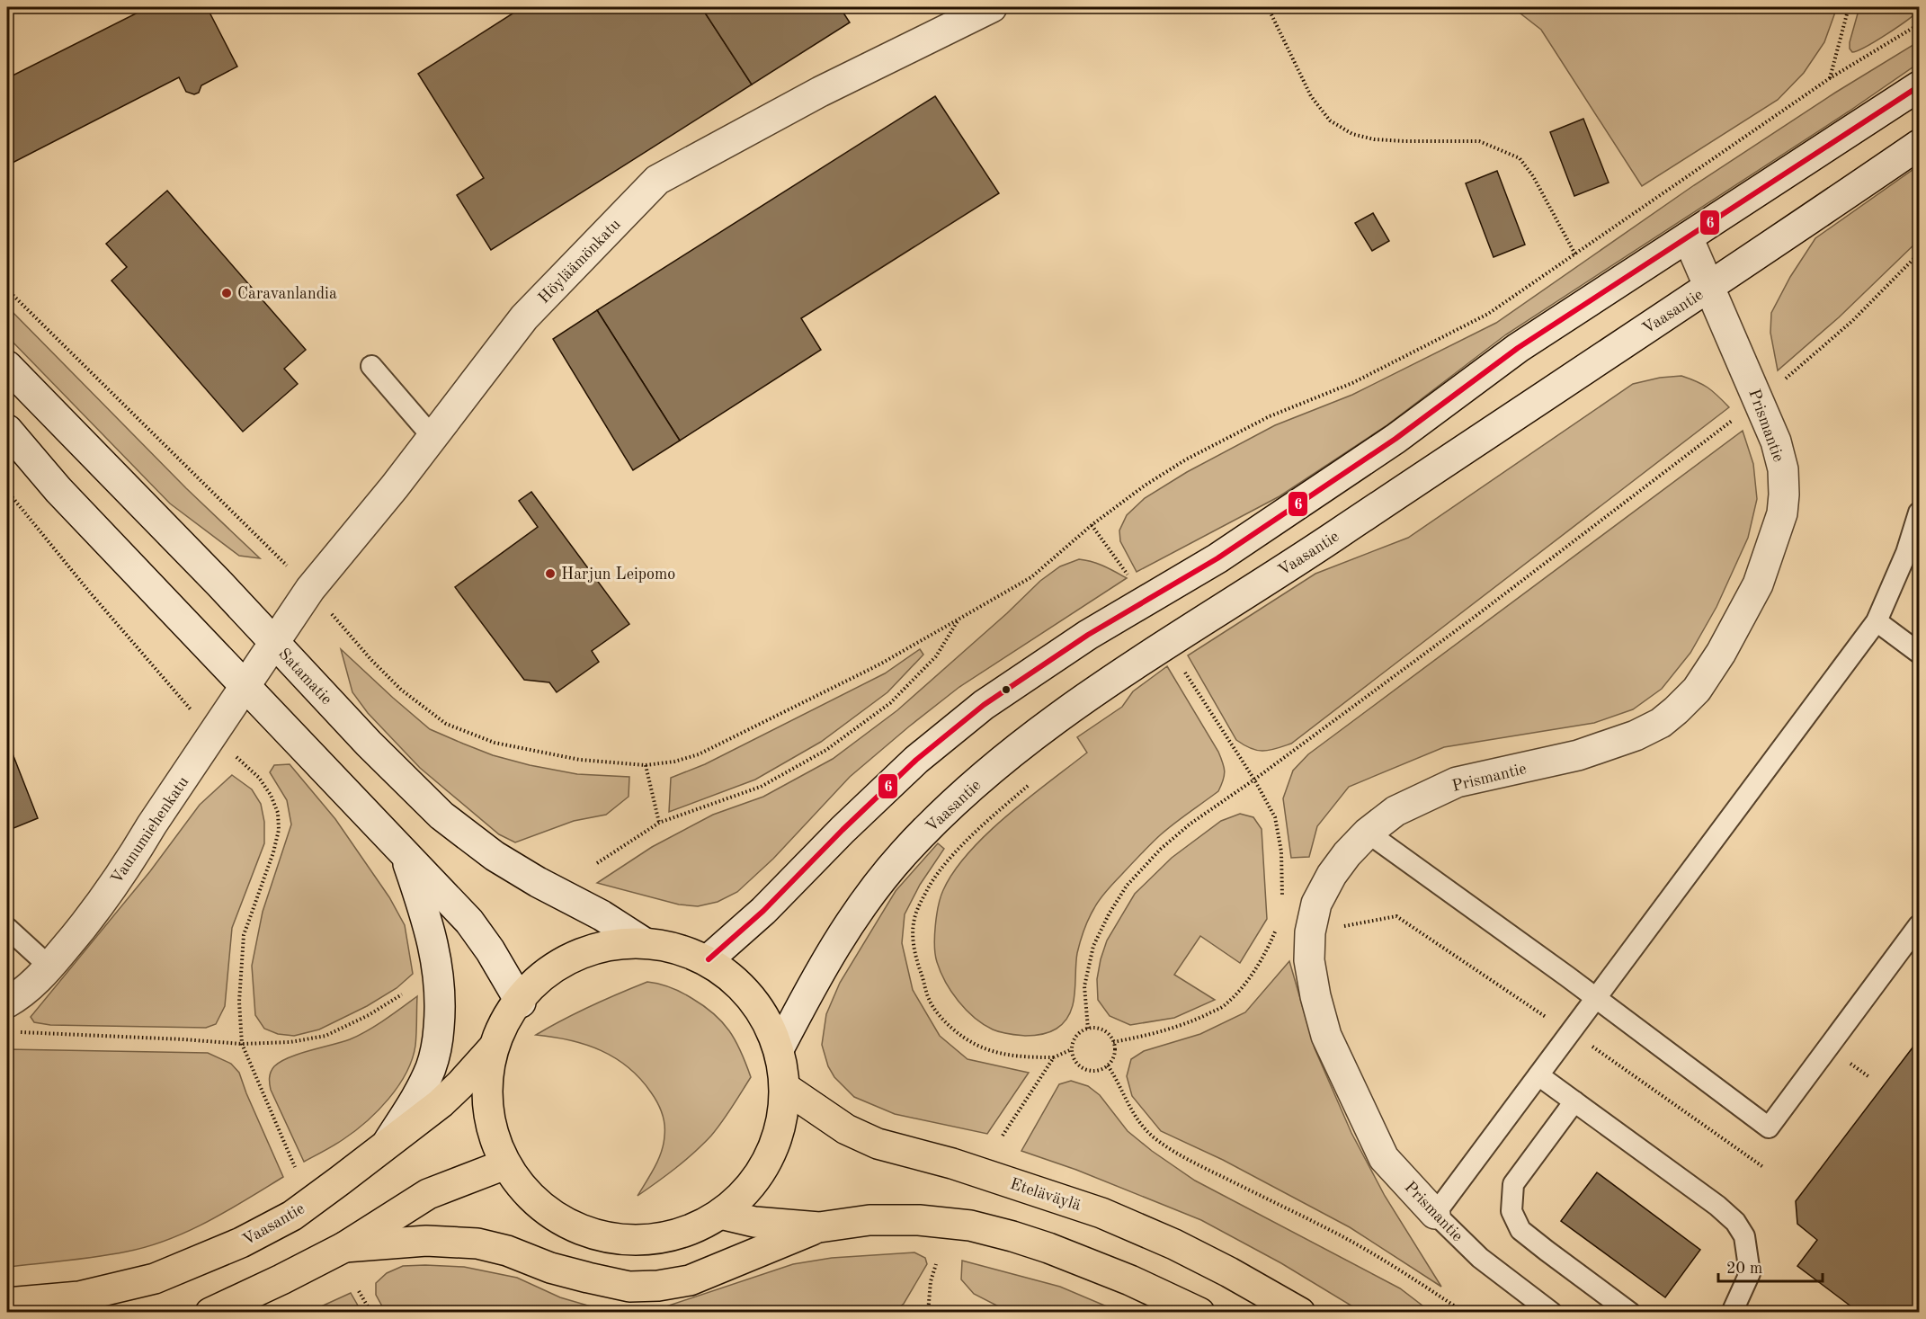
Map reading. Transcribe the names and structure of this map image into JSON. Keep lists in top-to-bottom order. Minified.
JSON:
{"streets":{"highway":["Vaasantie","Eteläväylä"],"main road":["Höyläämönkatu","Prismantie","Satamatie","Vaunumiehenkatu"]},"crossings":[["Höyläämönkatu","Satamatie"],["Höyläämönkatu","Vaunumiehenkatu"],["Vaasantie","Prismantie"],["Satamatie","Vaunumiehenkatu"]],"places":["Caravanlandia","Harjun Leipomo"],"lines":["transit line 6"],"scale_bar":"20 m"}
